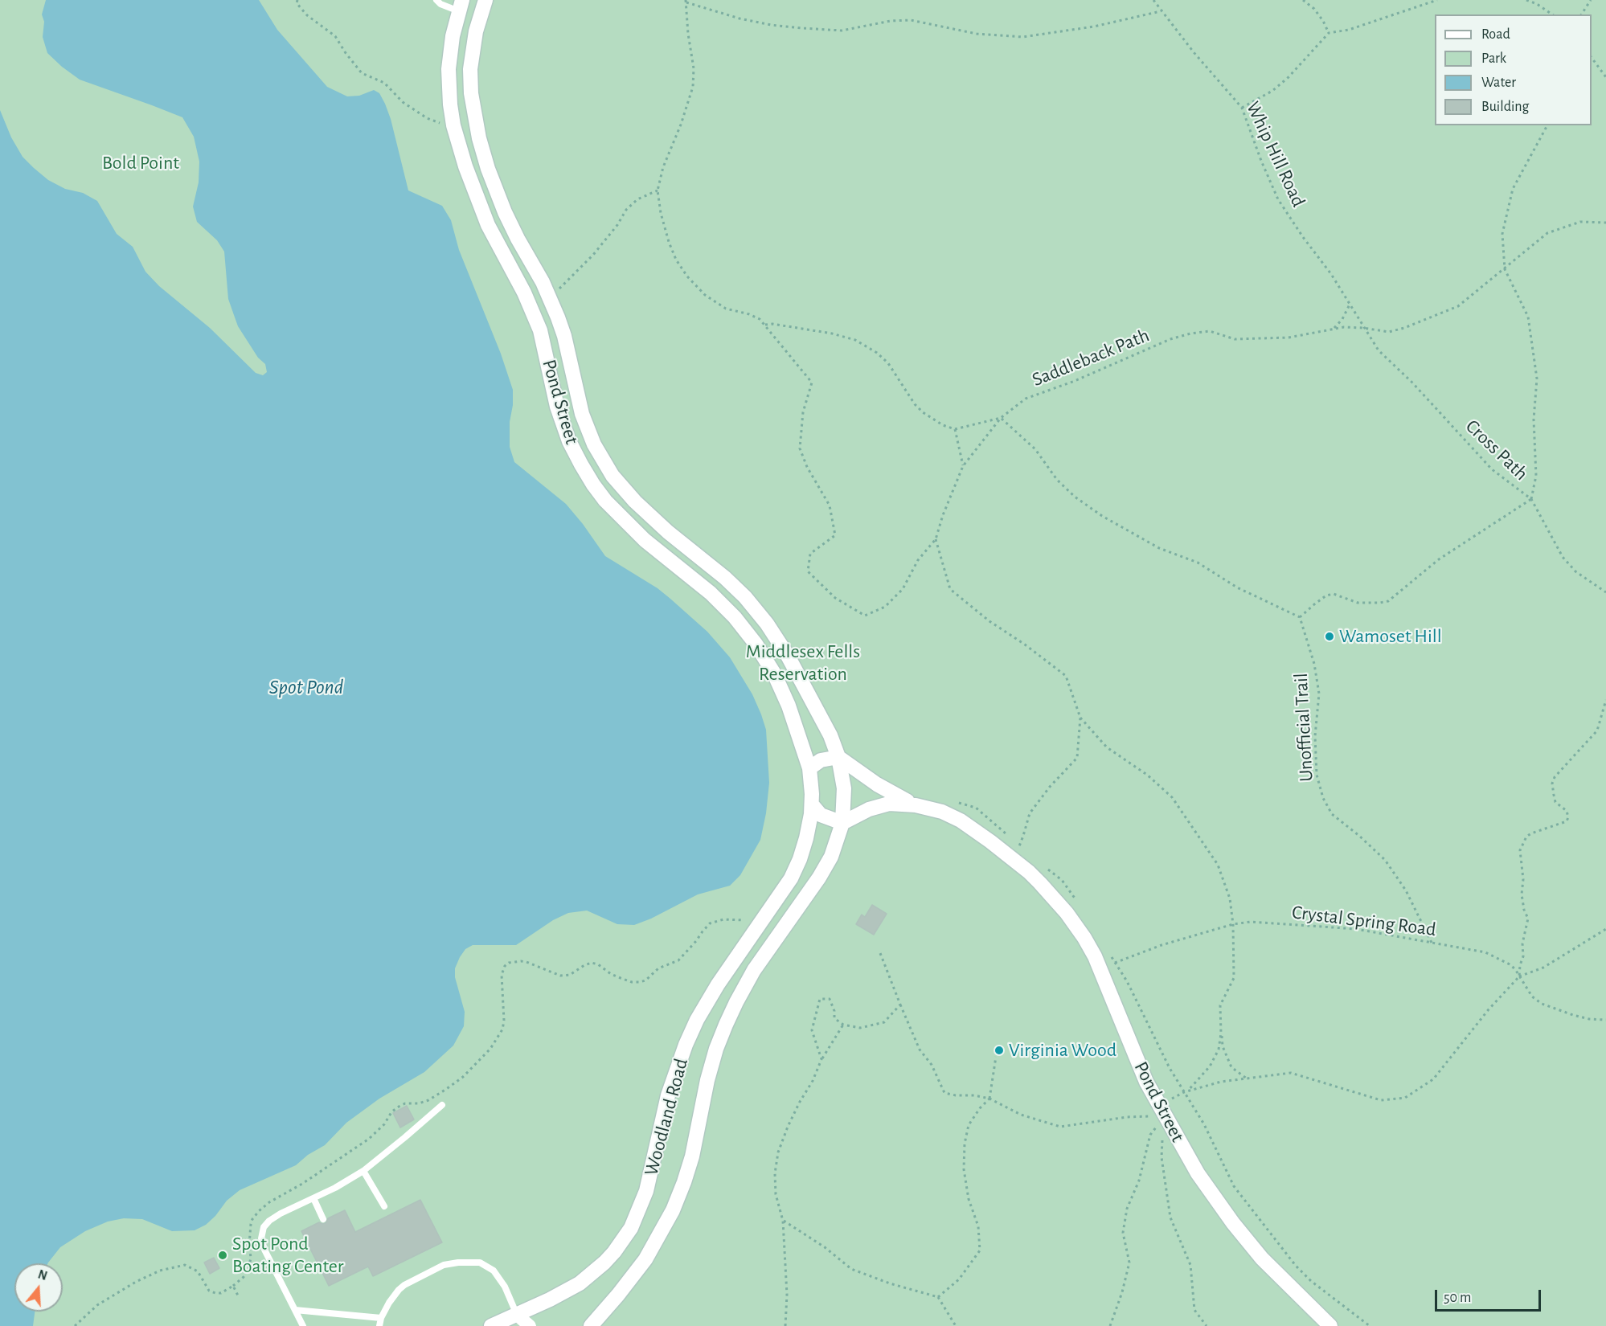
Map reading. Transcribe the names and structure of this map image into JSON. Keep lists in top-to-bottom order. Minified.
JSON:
{"streets":{"main road":["Pond Street","Woodland Road"],"path":["Whip Hill Road","Saddleback Path","Cross Path","Unofficial Trail","Crystal Spring Road"]},"crossings":[["Whip Hill Road","Saddleback Path"],["Whip Hill Road","Cross Path"],["Saddleback Path","Cross Path"],["Pond Street","Crystal Spring Road"],["Pond Street","Woodland Road"],["Unofficial Trail","Crystal Spring Road"]],"water":["Spot Pond"],"parks":["Bold Point","Middlesex Fells Reservation"],"places":["Wamoset Hill","Virginia Wood","Spot Pond Boating Center"],"legend":["Road","Park","Water","Building"],"scale_bar":"50 m","north":"top"}
